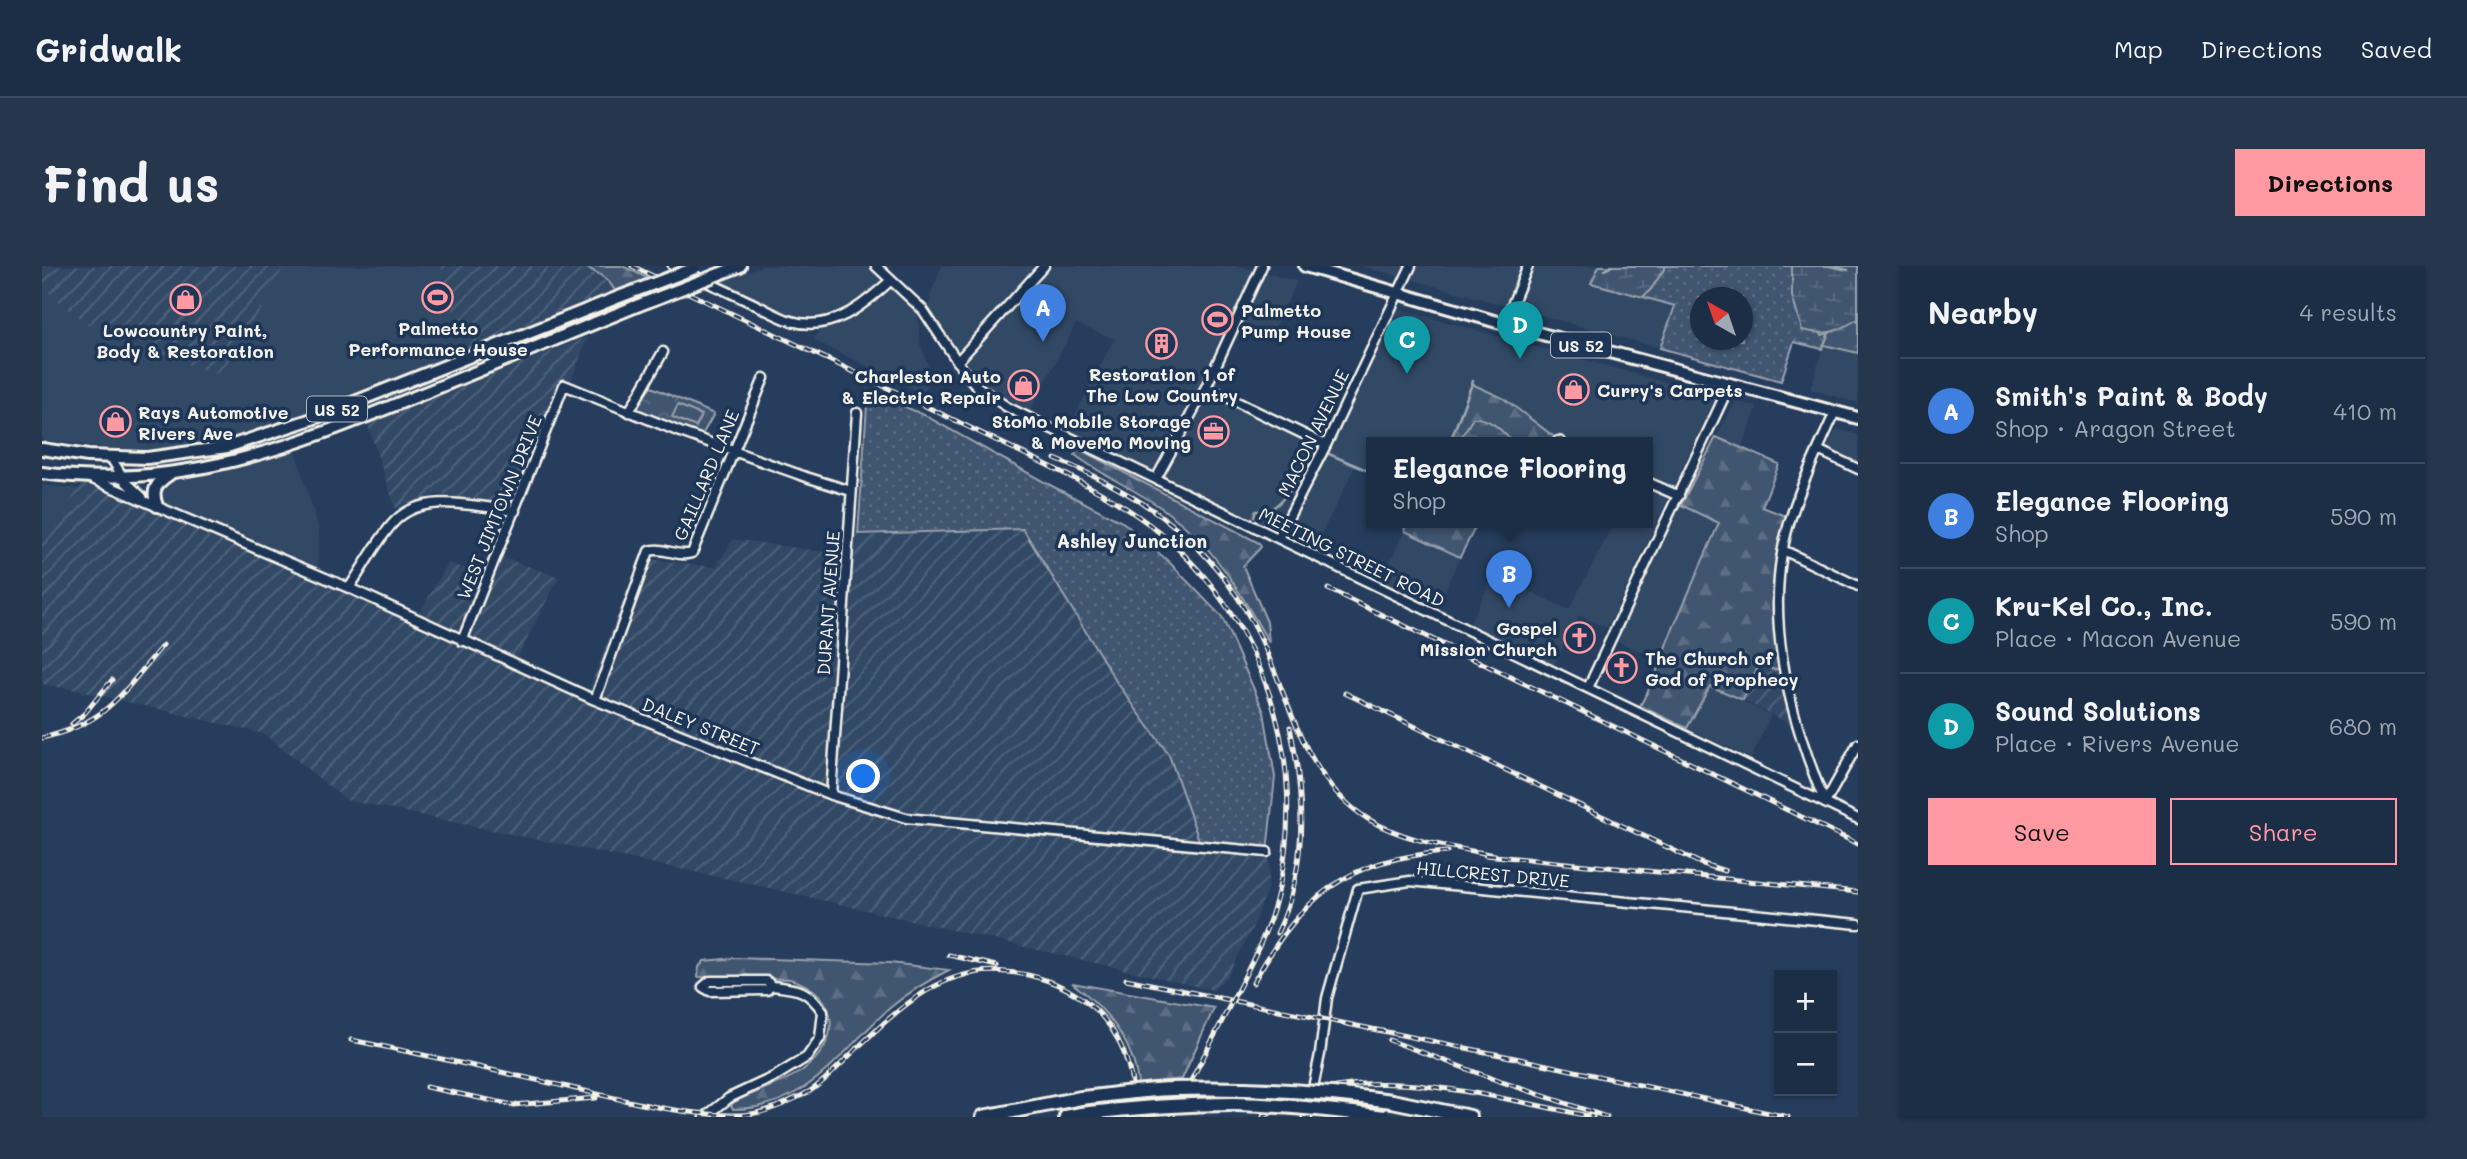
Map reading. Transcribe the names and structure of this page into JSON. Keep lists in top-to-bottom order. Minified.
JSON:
{"streets":{"main road":["US 52"],"street":["MACON AVENUE","GAILLARD LANE","WEST JIMTOWN DRIVE","MEETING STREET ROAD","DURANT AVENUE","DALEY STREET","HILLCREST DRIVE"]},"crossings":[["US 52","MACON AVENUE"],["US 52","DALEY STREET"],["MACON AVENUE","MEETING STREET ROAD"],["GAILLARD LANE","DALEY STREET"],["WEST JIMTOWN DRIVE","DALEY STREET"],["DURANT AVENUE","DALEY STREET"]],"districts":["Ashley Junction"],"places":{"sports":["Palmetto Performance House","Palmetto Pump House"],"shop":["Lowcountry Paint, Body & Restoration","Charleston Auto & Electric Repair","Curry's Carpets","Rays Automotive Rivers Ave"],"building":["Restoration 1 of The Low Country"],"office":["StoMo Mobile Storage & MoveMo Moving"],"church":["Gospel Mission Church","The Church of God of Prophecy"]},"north":"top left","page":{"header":"Gridwalk","nav":["Map","Directions","Saved"],"buttons":["Directions",["Save","Share"]],"title":"Find us","heading":["Nearby","4 results"],"pins":["A","D","C","B"],"list":[{"mark":"A","name":"Smith's Paint & Body","note":"Shop · Aragon Street","value":"410 m"},{"mark":"B","name":"Elegance Flooring","note":"Shop","value":"590 m"},{"mark":"C","name":"Kru-Kel Co., Inc.","note":"Place · Macon Avenue","value":"590 m"},{"mark":"D","name":"Sound Solutions","note":"Place · Rivers Avenue","value":"680 m"}],"popup":["Elegance Flooring","Shop"],"map_buttons":["+","−"]}}
